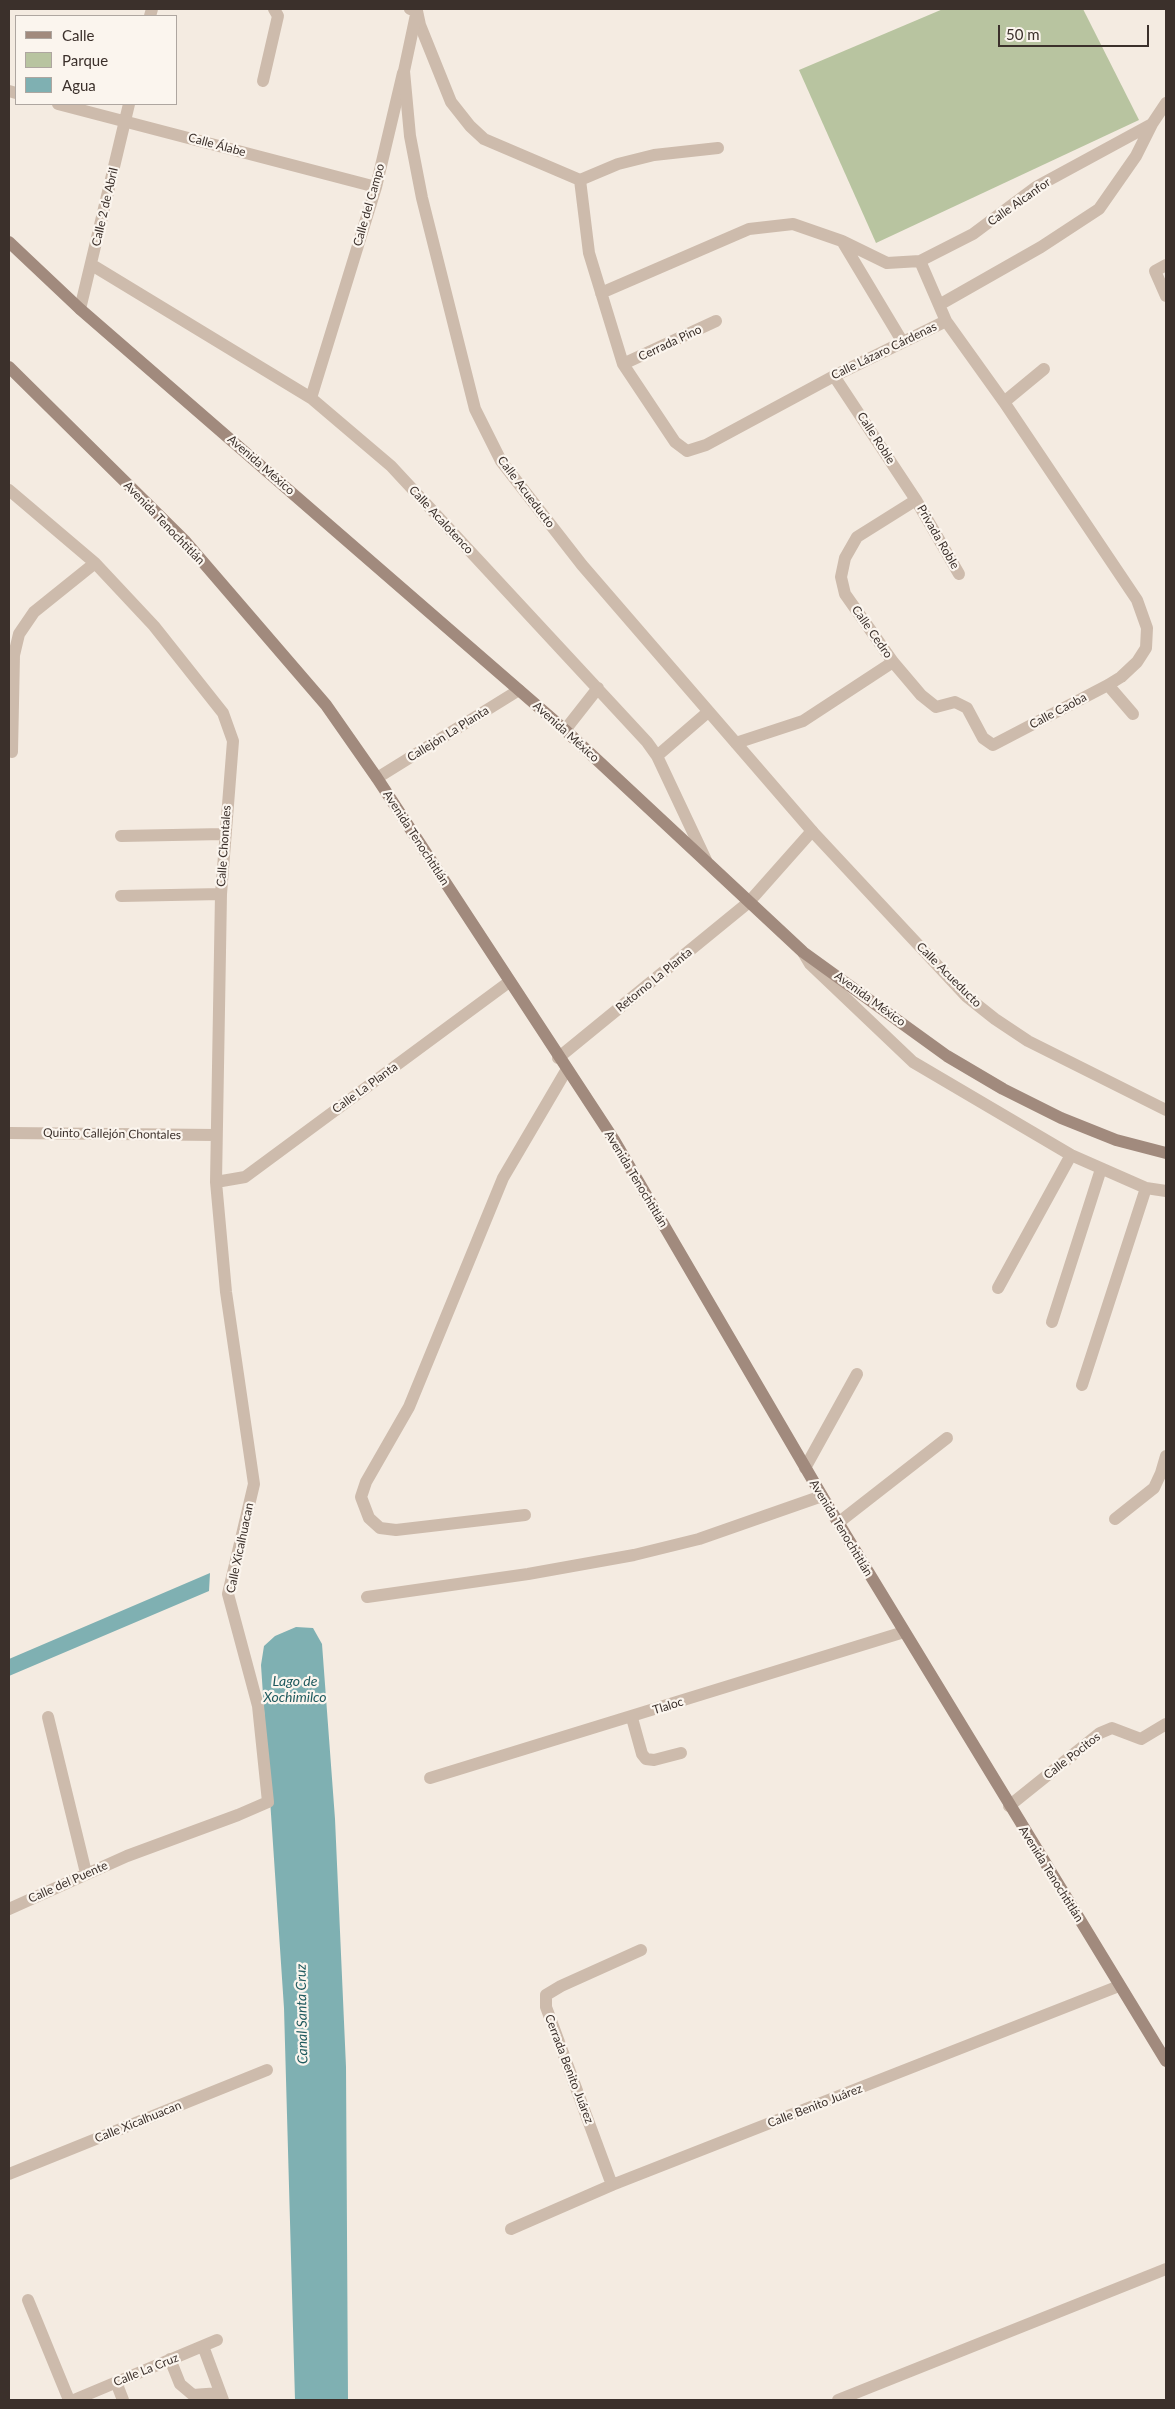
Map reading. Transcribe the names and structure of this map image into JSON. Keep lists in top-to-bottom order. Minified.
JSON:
{"streets":{"main road":["Avenida México","Avenida Tenochtitlán"],"street":["Calle Álabe","Calle Alcanfor","Calle del Campo","Calle 2 de Abril","Cerrada Pino","Calle Lázaro Cárdenas","Calle Roble","Calle Acueducto","Calle Acalotenco","Privada Roble","Calle Cedro","Calle Caoba","Callejón La Planta","Calle Chontales","Retorno La Planta","Calle La Planta","Quinto Callejón Chontales","Calle Xicalhuacan","Tlaloc","Calle Pocitos","Calle del Puente","Cerrada Benito Juárez","Calle Benito Juárez","Calle La Cruz"]},"crossings":[["Calle Álabe","Calle del Campo"],["Calle Álabe","Calle 2 de Abril"],["Calle del Campo","Calle Acueducto"],["Calle del Campo","Calle Acalotenco"],["Calle 2 de Abril","Avenida México"],["Calle 2 de Abril","Calle Acalotenco"],["Cerrada Pino","Calle Lázaro Cárdenas"],["Calle Lázaro Cárdenas","Calle Roble"],["Calle Lázaro Cárdenas","Calle Caoba"],["Calle Roble","Privada Roble"],["Calle Roble","Calle Cedro"],["Avenida México","Calle Acalotenco"],["Avenida México","Callejón La Planta"],["Avenida México","Retorno La Planta"],["Avenida Tenochtitlán","Callejón La Planta"],["Avenida Tenochtitlán","Retorno La Planta"],["Avenida Tenochtitlán","Calle La Planta"],["Avenida Tenochtitlán","Tlaloc"],["Avenida Tenochtitlán","Calle Pocitos"],["Avenida Tenochtitlán","Calle Benito Juárez"],["Privada Roble","Calle Cedro"],["Calle Cedro","Calle Caoba"],["Calle Chontales","Calle La Planta"],["Calle Chontales","Quinto Callejón Chontales"],["Calle Chontales","Calle Xicalhuacan"],["Calle Xicalhuacan","Calle del Puente"],["Cerrada Benito Juárez","Calle Benito Juárez"]],"water":["Lago de Xochimilco","Canal Santa Cruz"],"legend":["Calle","Parque","Agua"],"scale_bar":"50 m"}
